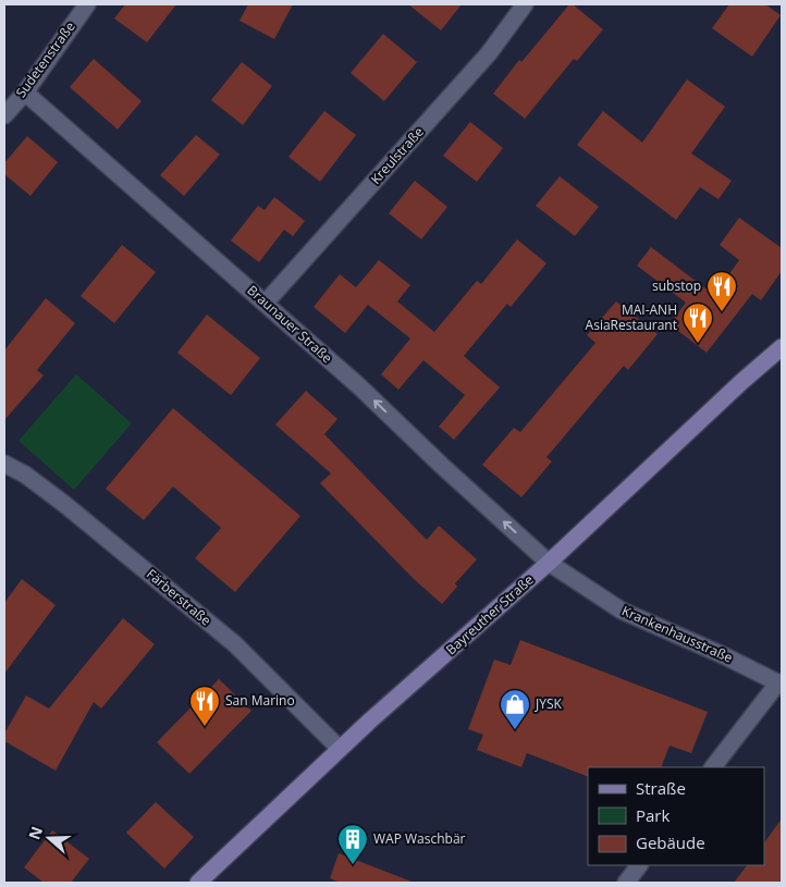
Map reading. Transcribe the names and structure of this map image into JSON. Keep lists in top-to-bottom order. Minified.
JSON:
{"streets":{"main road":["Bayreuther Straße"],"street":["Sudetenstraße","Kreulstraße","Braunauer Straße","Färberstraße","Krankenhausstraße"]},"crossings":[["Sudetenstraße","Braunauer Straße"],["Kreulstraße","Braunauer Straße"],["Braunauer Straße","Bayreuther Straße"],["Braunauer Straße","Krankenhausstraße"],["Färberstraße","Bayreuther Straße"],["Bayreuther Straße","Krankenhausstraße"]],"one_way":["Braunauer Straße"],"places":{"restaurant":["substop","MAI-ANH AsiaRestaurant","San Marino"],"shop":["JYSK"],"building":["WAP Waschbär"]},"legend":["Straße","Park","Gebäude"],"north":"left"}
